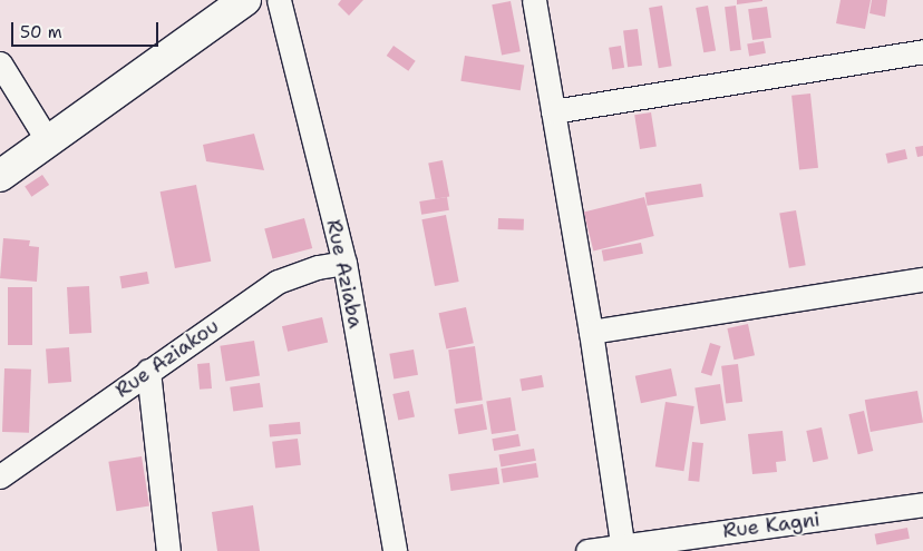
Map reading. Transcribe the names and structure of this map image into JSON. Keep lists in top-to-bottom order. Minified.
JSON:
{"streets":{"street":["Rue Aziaba","Rue Aziakou","Rue Kagni"]},"crossings":[["Rue Aziaba","Rue Aziakou"]],"scale_bar":"50 m"}
